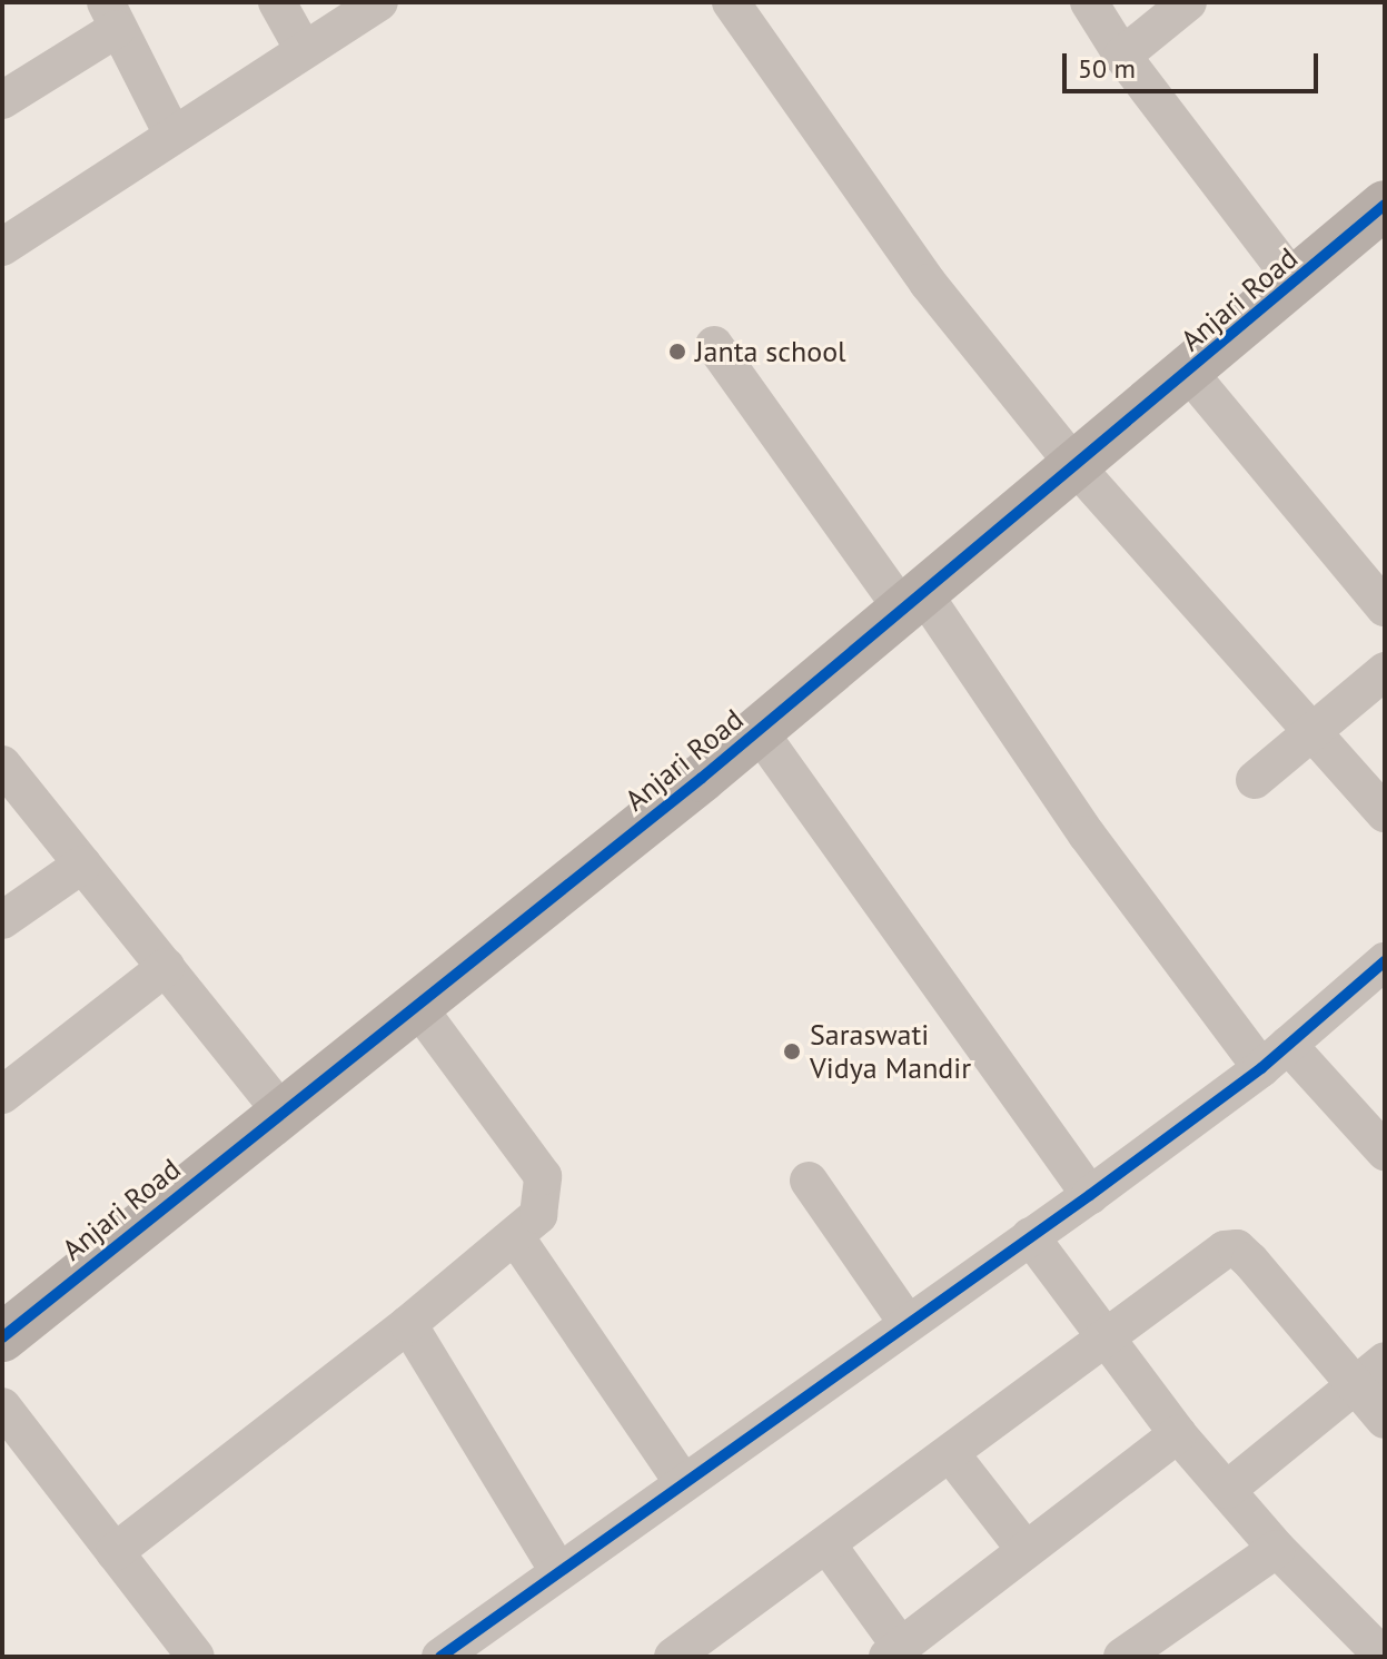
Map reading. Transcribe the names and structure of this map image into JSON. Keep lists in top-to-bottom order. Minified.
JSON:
{"streets":{"street":["Anjari Road"]},"places":["Janta school","Saraswati Vidya Mandir"],"scale_bar":"50 m"}
